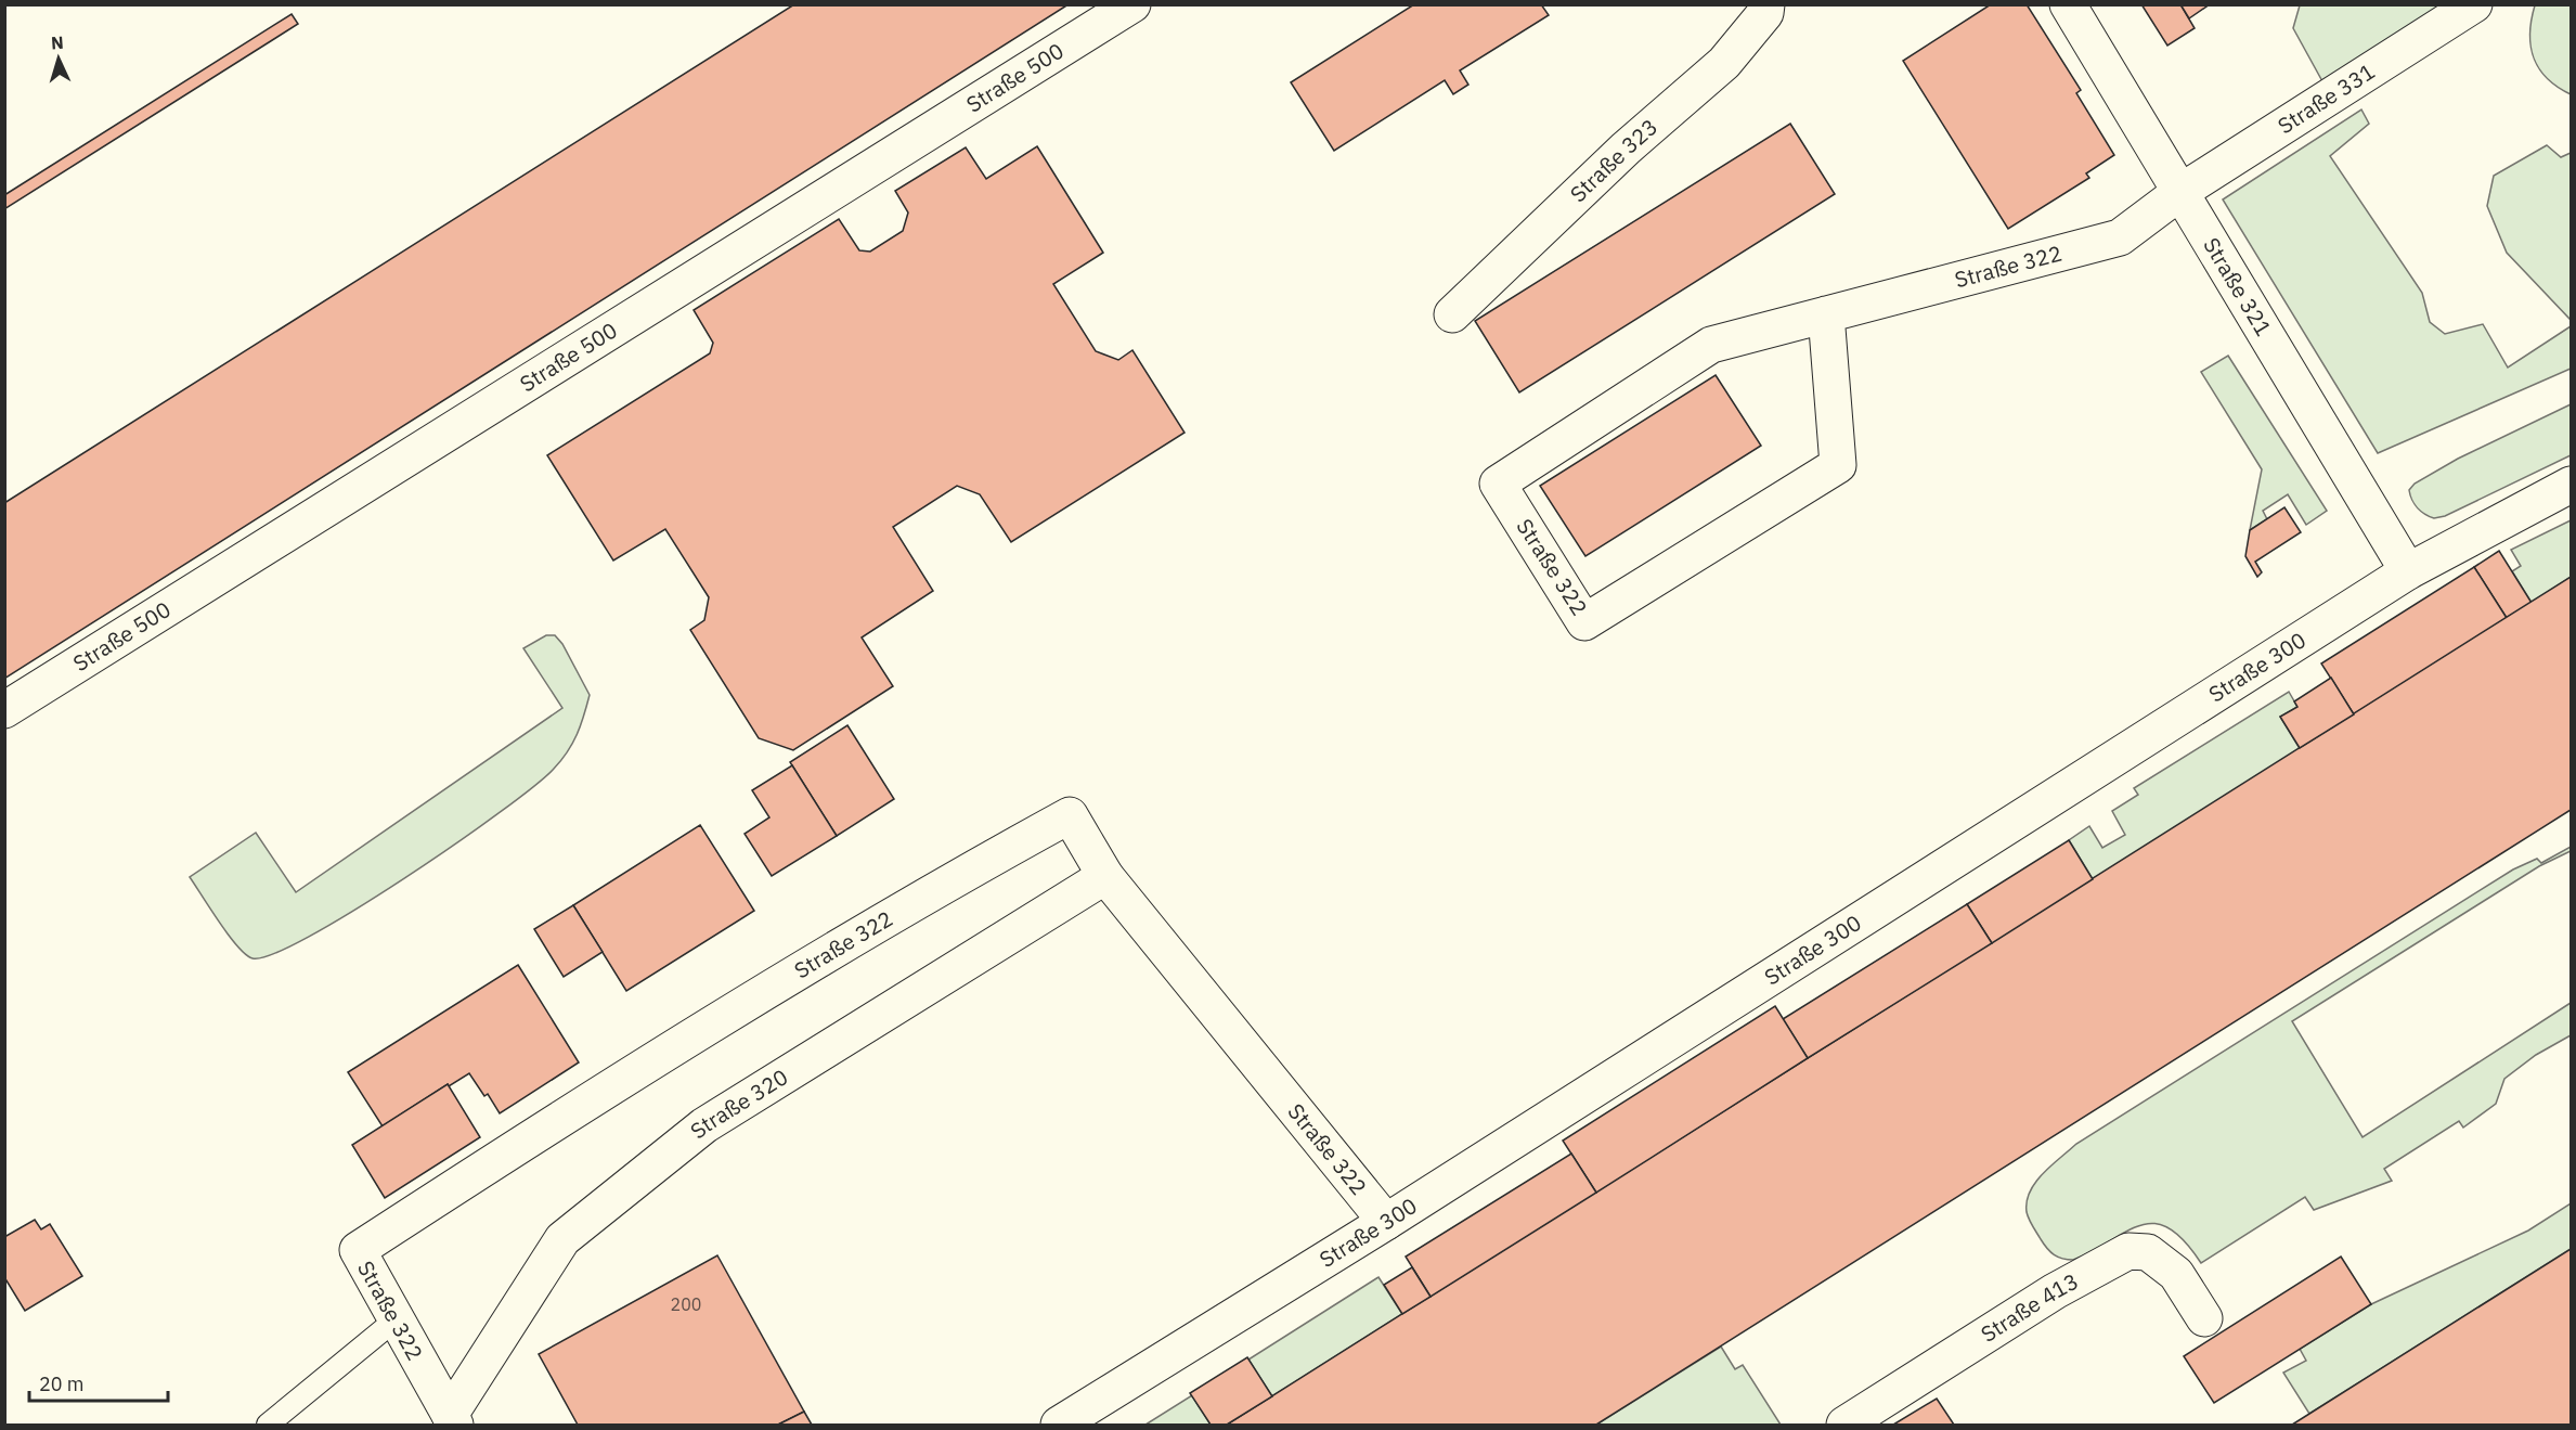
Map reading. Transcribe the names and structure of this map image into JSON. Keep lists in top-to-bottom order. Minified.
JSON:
{"streets":{"street":["Straße 500","Straße 331","Straße 323","Straße 322","Straße 321","Straße 300","Straße 320","Straße 413"]},"crossings":[["Straße 331","Straße 322"],["Straße 331","Straße 321"],["Straße 322","Straße 321"],["Straße 322","Straße 300"],["Straße 322","Straße 320"],["Straße 321","Straße 300"]],"house_numbers":["200"],"scale_bar":"20 m","north":"top"}
